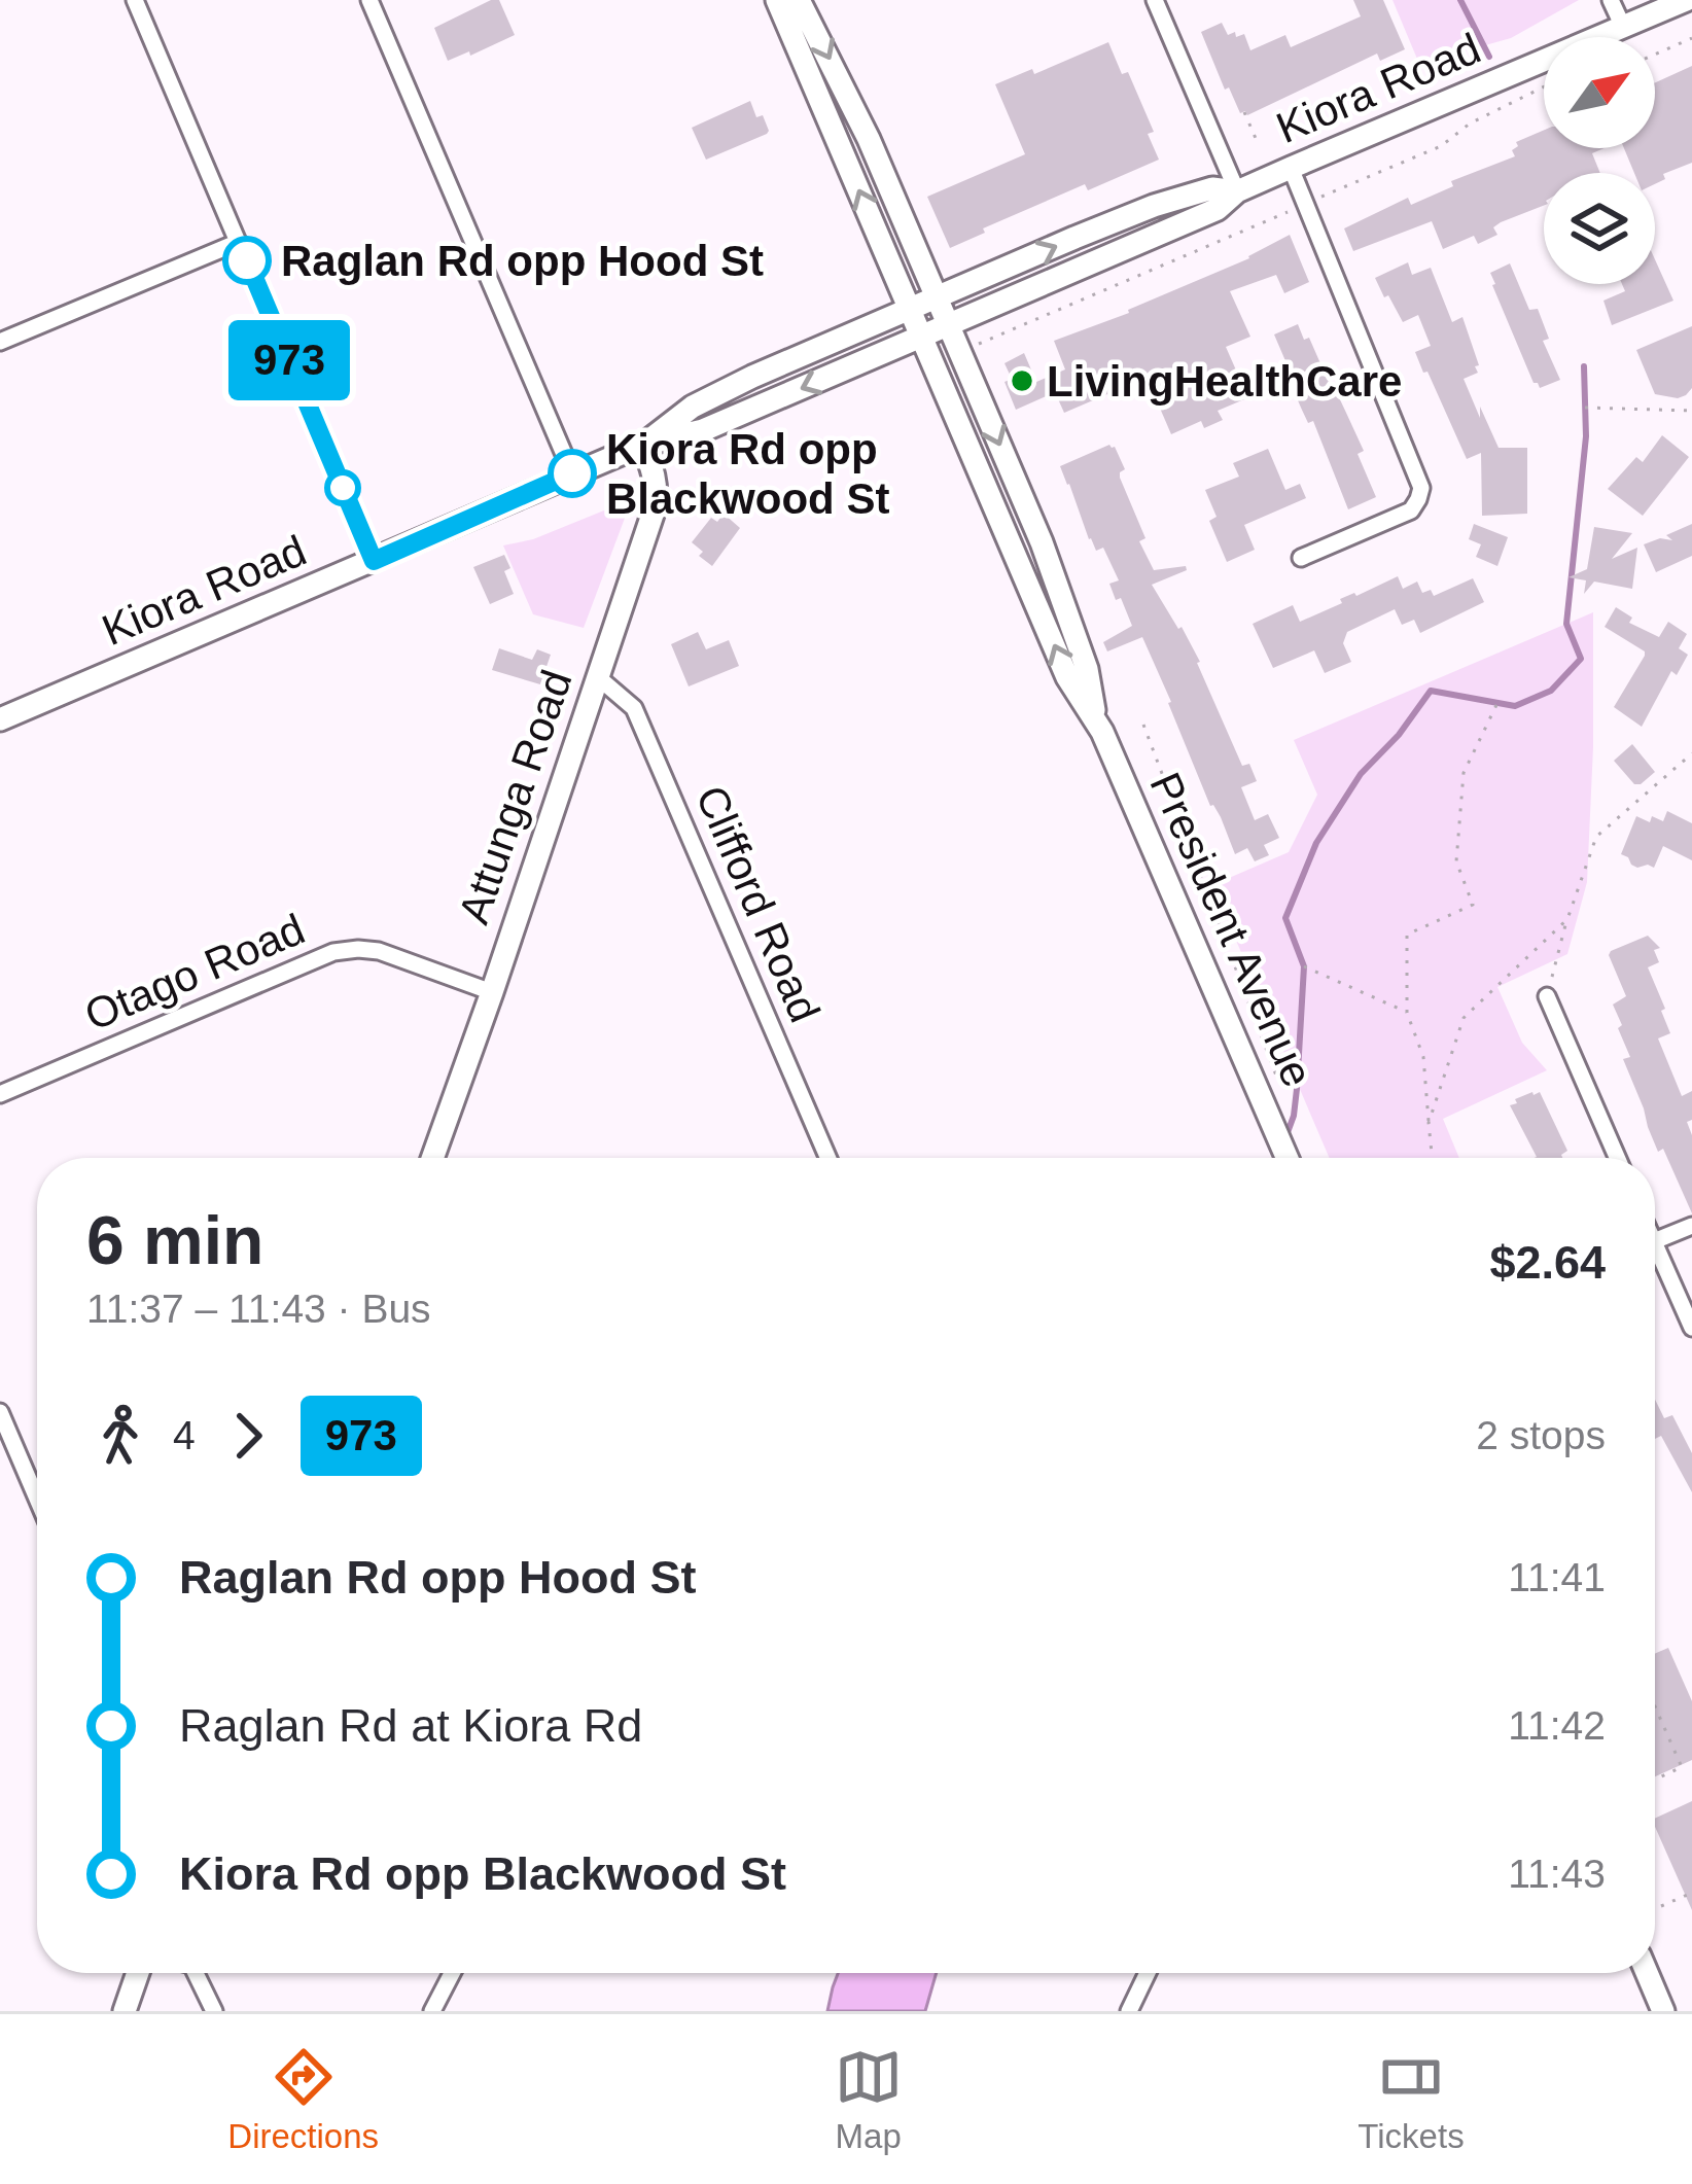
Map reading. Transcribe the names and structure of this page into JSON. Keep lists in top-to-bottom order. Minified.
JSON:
{"streets":{"street":["Kiora Road","Attunga Road","Clifford Road","President Avenue","Otago Road"]},"crossings":[["Kiora Road","Attunga Road"],["Kiora Road","President Avenue"],["Attunga Road","Clifford Road"],["Attunga Road","Otago Road"]],"places":["Raglan Rd opp Hood St","LivingHealthCare","Kiora Rd opp Blackwood St"],"lines":["bus line 973"],"north":"top right","page":{"on_map":"973","heading":["6 min","11:37 – 11:43 · Bus","$2.64"],"legs":["4","973","2 stops"],"list":[{"name":"Raglan Rd opp Hood St","value":"11:41"},{"name":"Raglan Rd at Kiora Rd","value":"11:42"},{"name":"Kiora Rd opp Blackwood St","value":"11:43"}],"tabs":["Directions","Map","Tickets"]}}
